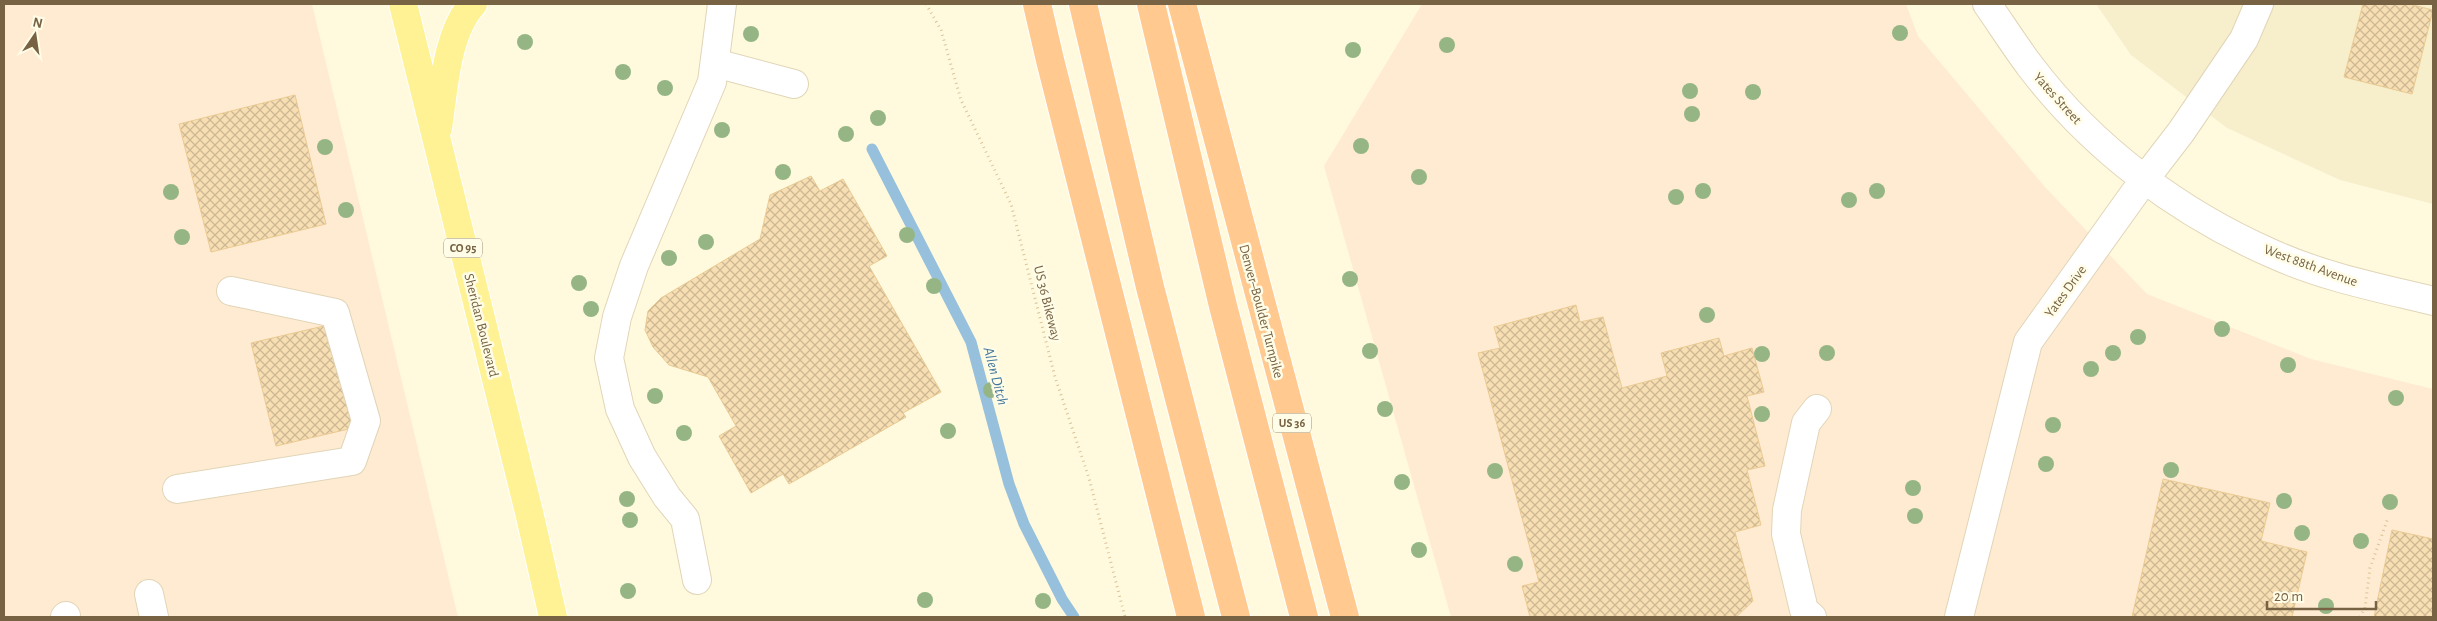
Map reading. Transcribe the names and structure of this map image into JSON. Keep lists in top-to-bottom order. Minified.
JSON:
{"streets":{"highway":["Denver–Boulder Turnpike","US 36"],"main road":["CO 95","Sheridan Boulevard"],"street":["Yates Street","West 88th Avenue","Yates Drive"],"path":["US 36 Bikeway"]},"crossings":[["Yates Street","West 88th Avenue"],["Yates Street","Yates Drive"],["West 88th Avenue","Yates Drive"]],"water":["Allen Ditch"],"scale_bar":"20 m","north":"top"}
